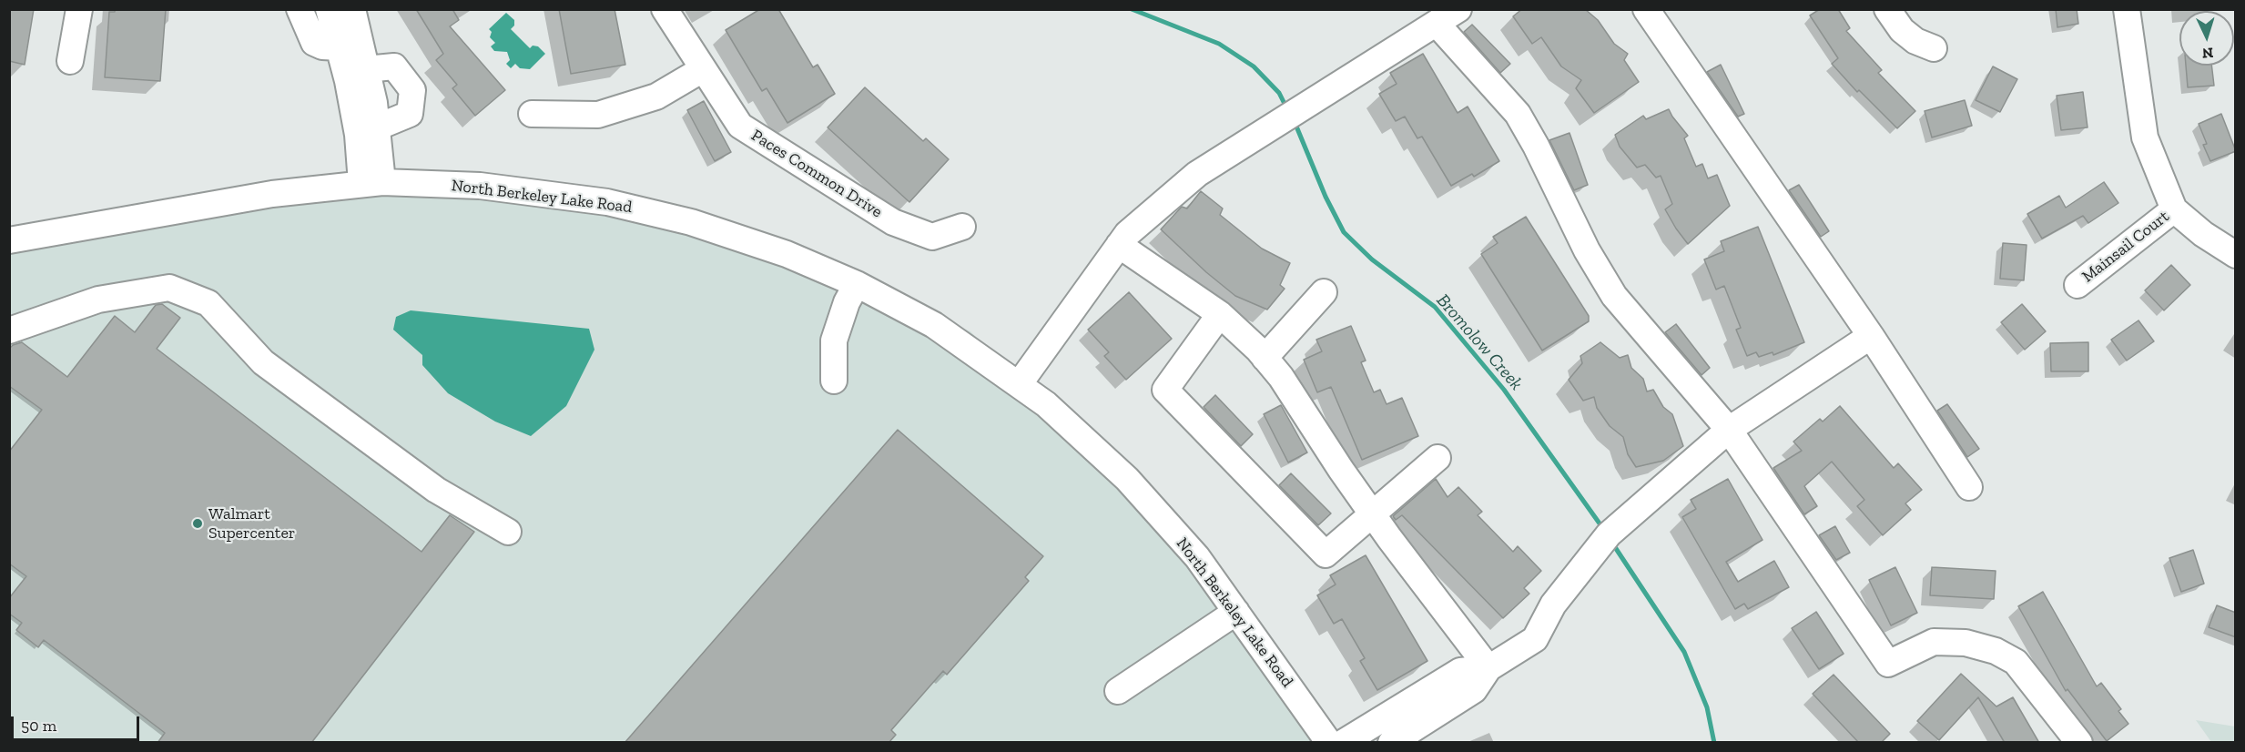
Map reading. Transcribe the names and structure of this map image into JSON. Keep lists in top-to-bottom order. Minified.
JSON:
{"streets":{"street":["Paces Common Drive","North Berkeley Lake Road","Mainsail Court"]},"water":["Bromolow Creek"],"places":["Walmart Supercenter"],"scale_bar":"50 m","north":"bottom"}
